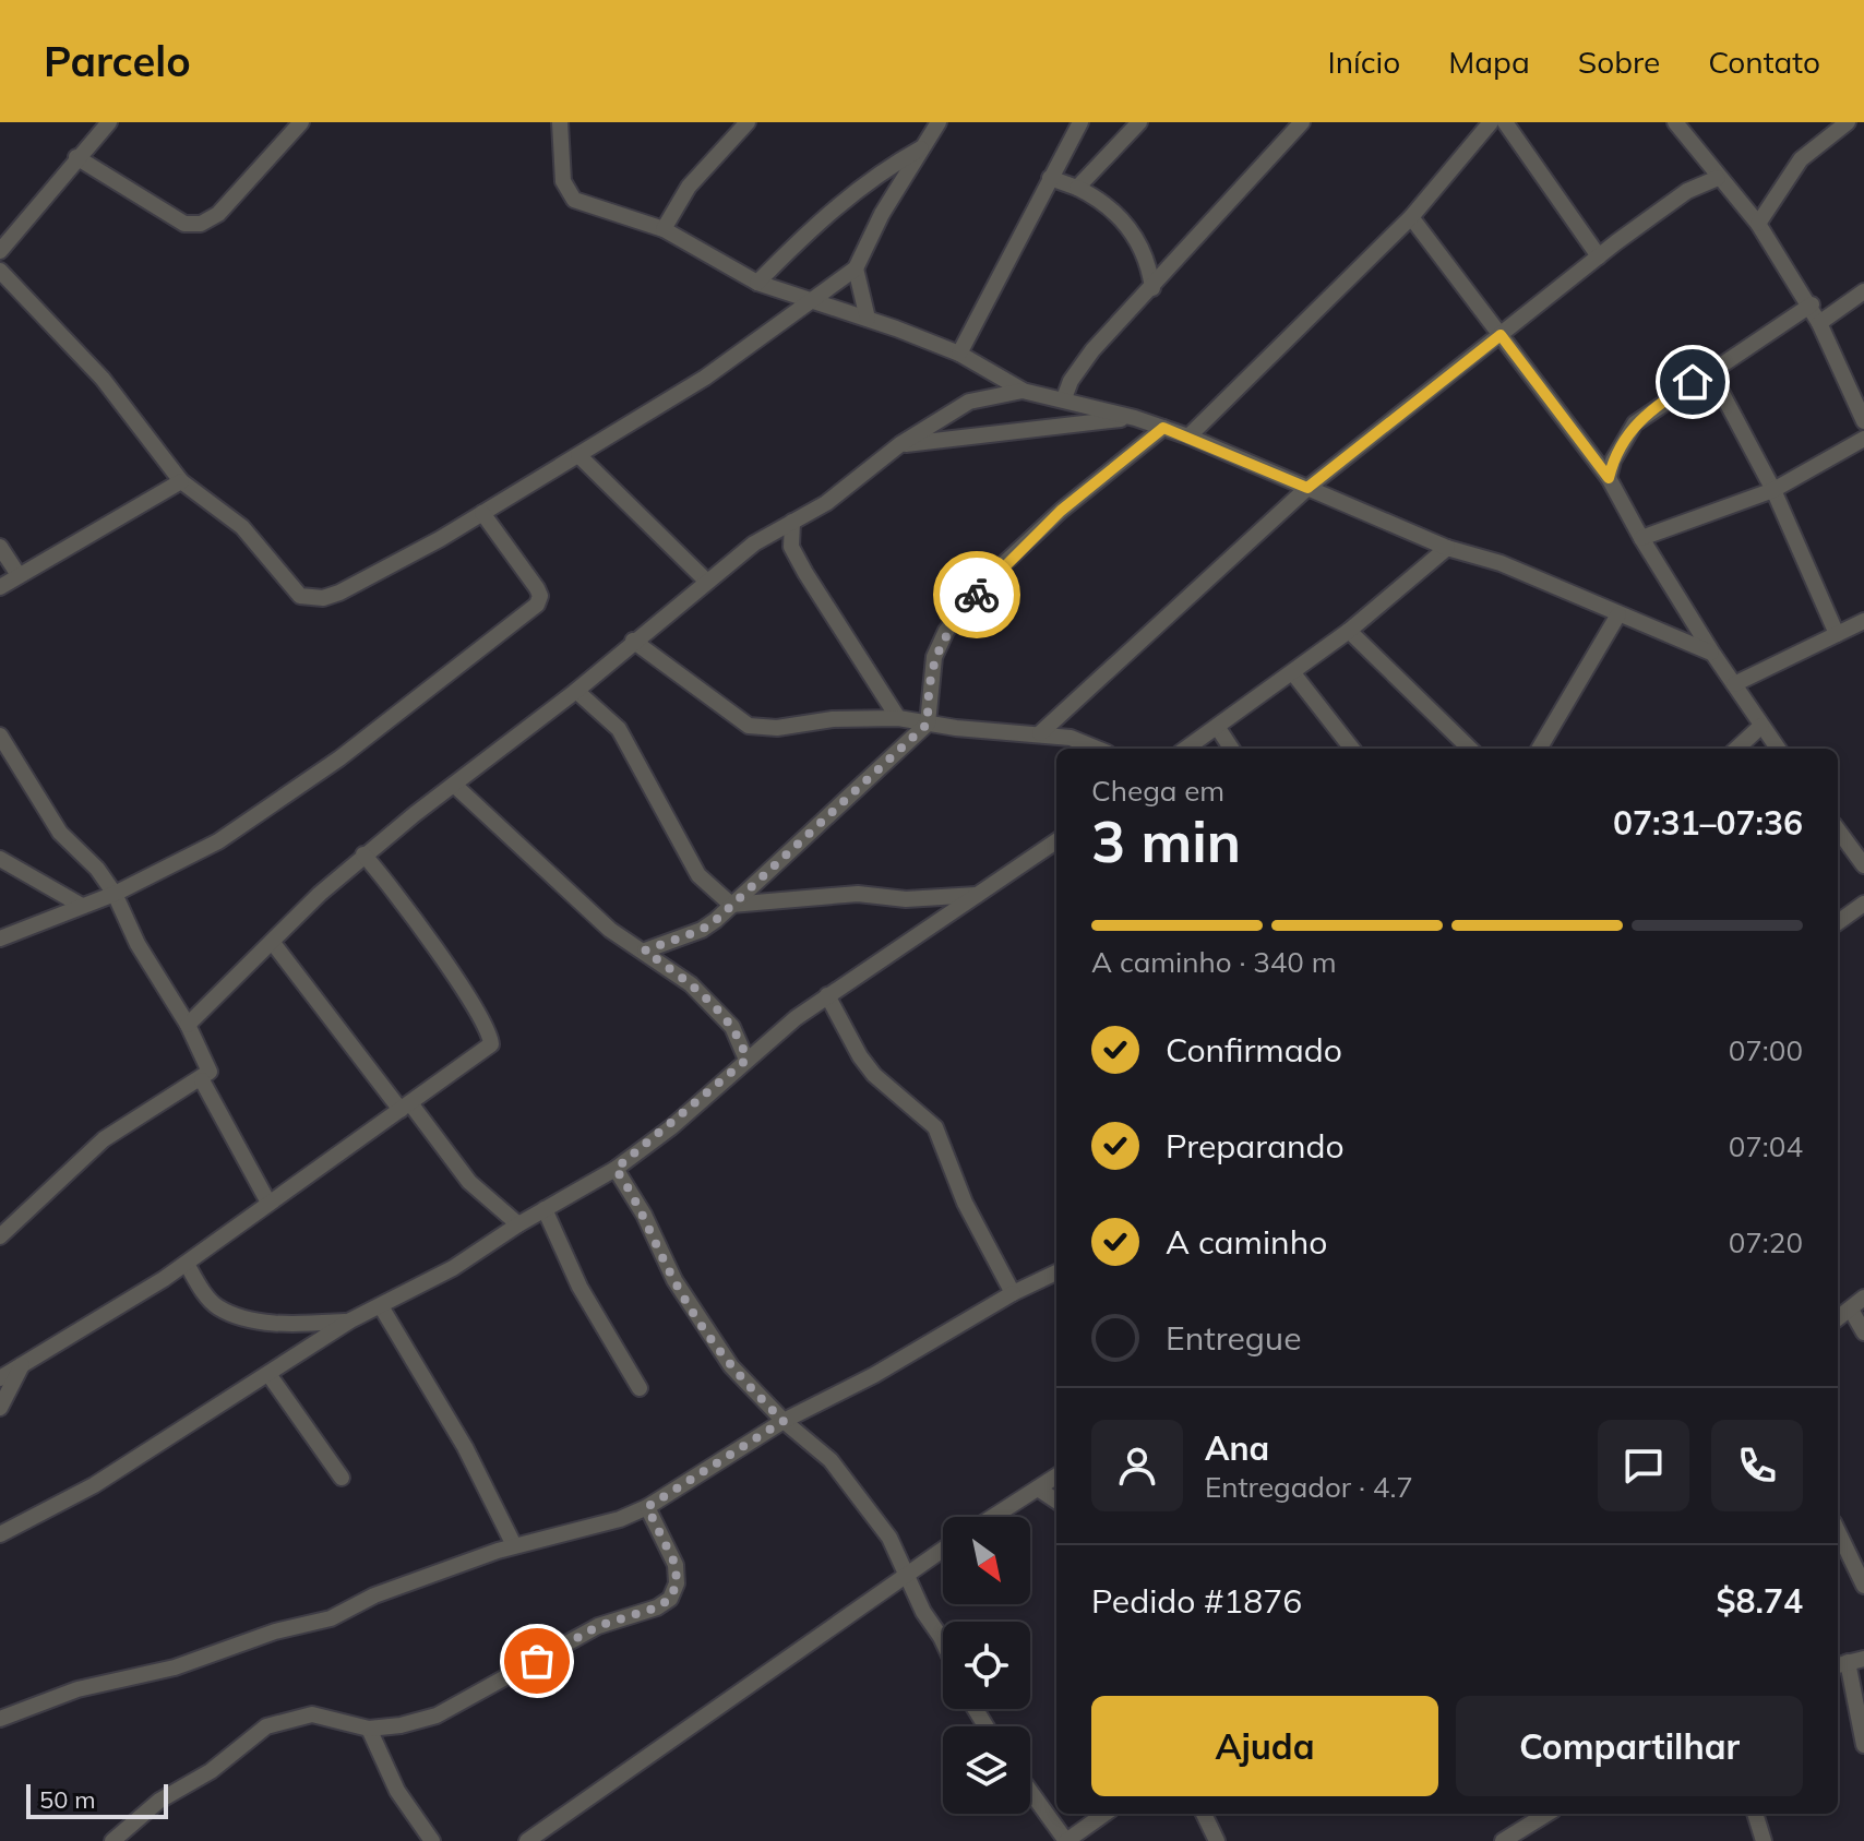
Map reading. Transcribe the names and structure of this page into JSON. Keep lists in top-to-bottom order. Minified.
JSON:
{"scale_bar":"50 m","north":"bottom right","page":{"header":"Parcelo","nav":["Início","Mapa","Sobre","Contato"],"heading":["3 min","Chega em","07:31–07:36"],"panel":["Ana","Entregador · 4.7","Pedido #1876","$8.74"],"bar":"A caminho · 340 m","list":[["Confirmado","07:00"],["Preparando","07:04"],["A caminho","07:20"],"Entregue"],"buttons":["Ajuda","Compartilhar"],"scale":"50 m"}}
